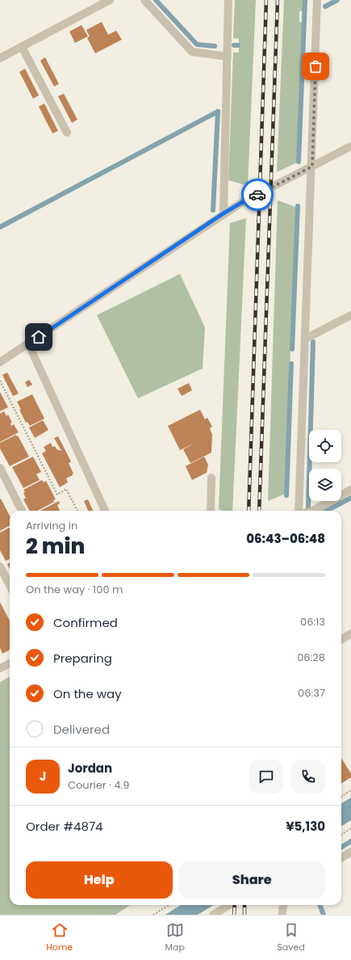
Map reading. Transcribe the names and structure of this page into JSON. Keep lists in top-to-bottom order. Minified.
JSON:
{"page":{"heading":["2 min","Arriving in","06:43–06:48"],"panel":["Jordan","Courier · 4.9","Order #4874","¥5,130"],"bar":"On the way · 100 m","list":[["Confirmed","06:13"],["Preparing","06:28"],["On the way","06:37"],"Delivered"],"round":"J","buttons":["Help","Share"],"tabs":["Home","Map","Saved"]}}
